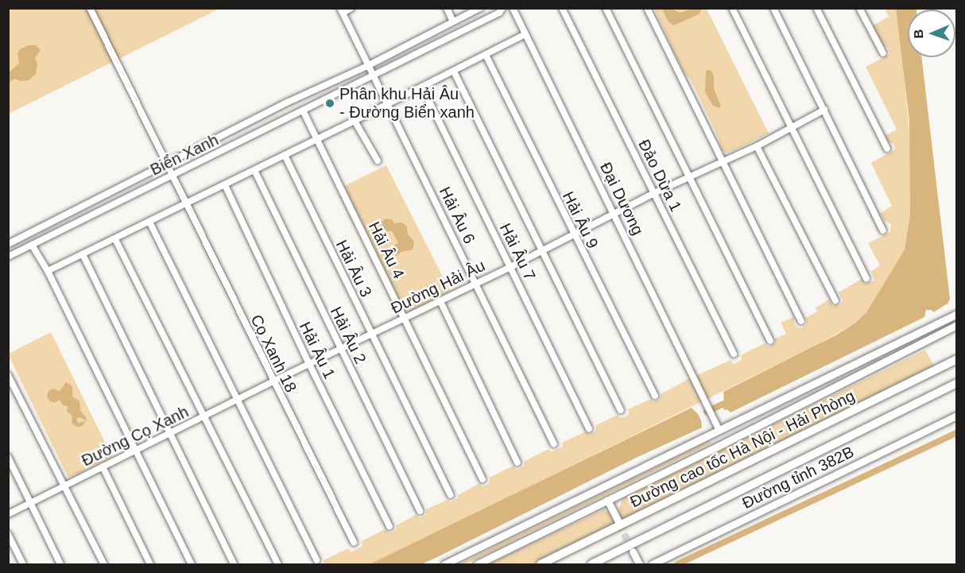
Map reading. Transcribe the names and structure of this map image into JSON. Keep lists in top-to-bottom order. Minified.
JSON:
{"streets":{"highway":["Đường cao tốc Hà Nội - Hải Phòng"],"main road":["Đường tỉnh 382B"],"street":["Biển Xanh","Đảo Dừa 1","Đại Dương","Hải Âu 6","Hải Âu 9","Hải Âu 4","Hải Âu 7","Hải Âu 3","Đường Hải Âu","Hải Âu 2","Hải Âu 1","Cọ Xanh 18","Đường Cọ Xanh"]},"crossings":[["Biển Xanh","Hải Âu 6"],["Biển Xanh","Hải Âu 4"],["Biển Xanh","Cọ Xanh 18"],["Đảo Dừa 1","Đường Hải Âu"],["Đại Dương","Đường Hải Âu"],["Hải Âu 6","Đường Hải Âu"],["Hải Âu 9","Đường Hải Âu"],["Hải Âu 4","Đường Hải Âu"],["Hải Âu 7","Đường Hải Âu"],["Hải Âu 3","Đường Hải Âu"],["Đường Hải Âu","Hải Âu 2"],["Đường Hải Âu","Hải Âu 1"],["Đường Hải Âu","Cọ Xanh 18"],["Đường Hải Âu","Đường Cọ Xanh"],["Cọ Xanh 18","Đường Cọ Xanh"]],"places":["Phân khu Hải Âu - Đường Biển xanh"],"north":"left"}
